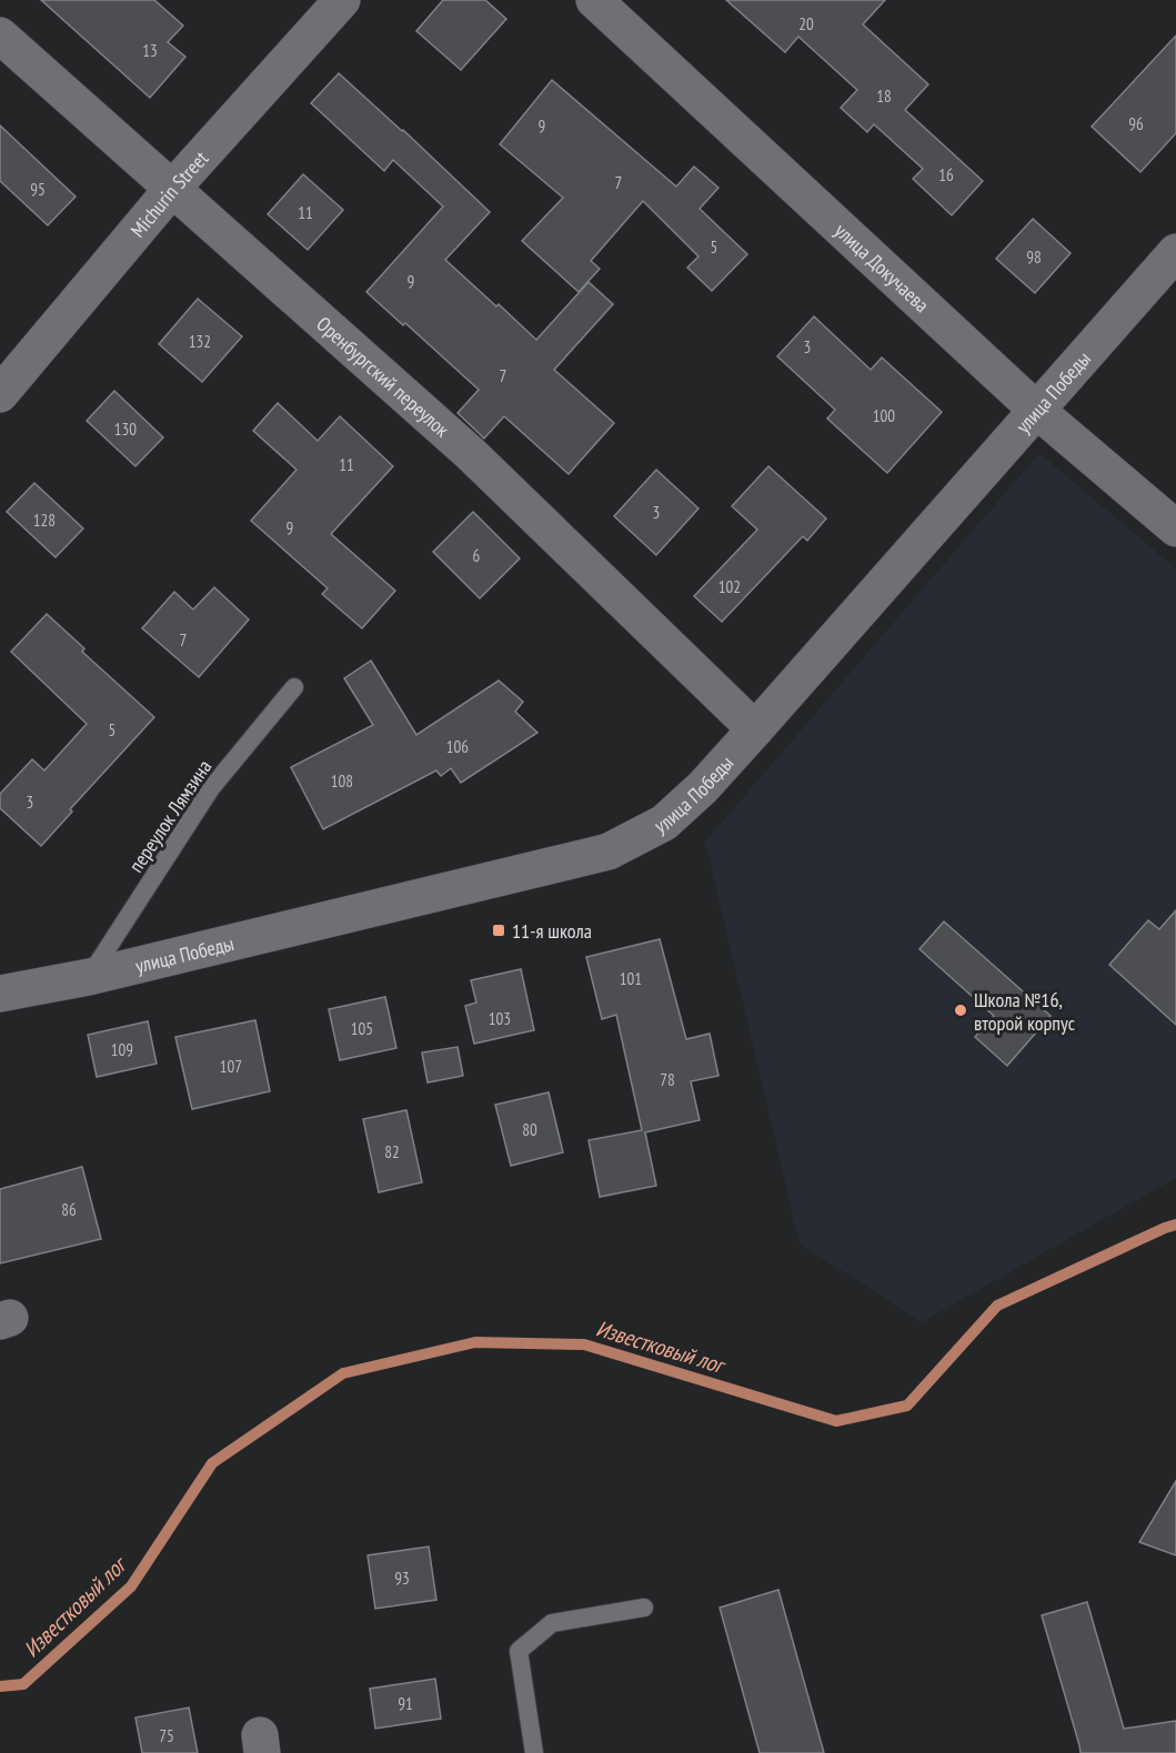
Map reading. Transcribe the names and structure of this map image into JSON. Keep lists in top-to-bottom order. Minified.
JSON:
{"streets":{"street":["Michurin Street","улица Докучаева","Оренбургский переулок","улица Победы"],"lane":["переулок Лямзина"]},"crossings":[["Michurin Street","Оренбургский переулок"],["улица Докучаева","улица Победы"],["Оренбургский переулок","улица Победы"],["улица Победы","переулок Лямзина"]],"water":["Известковый лог"],"places":{"transit":["11-я школа"],"other":["Школа №16, второй корпус"]},"house_numbers":["20","13","18","96","9","16","7","95","11","5","98","9","132","3","7","100","130","11","3","128","9","6","102","7","5","106","108","3","101","103","105","109","107","78","80","82","86","93","91","75"]}
